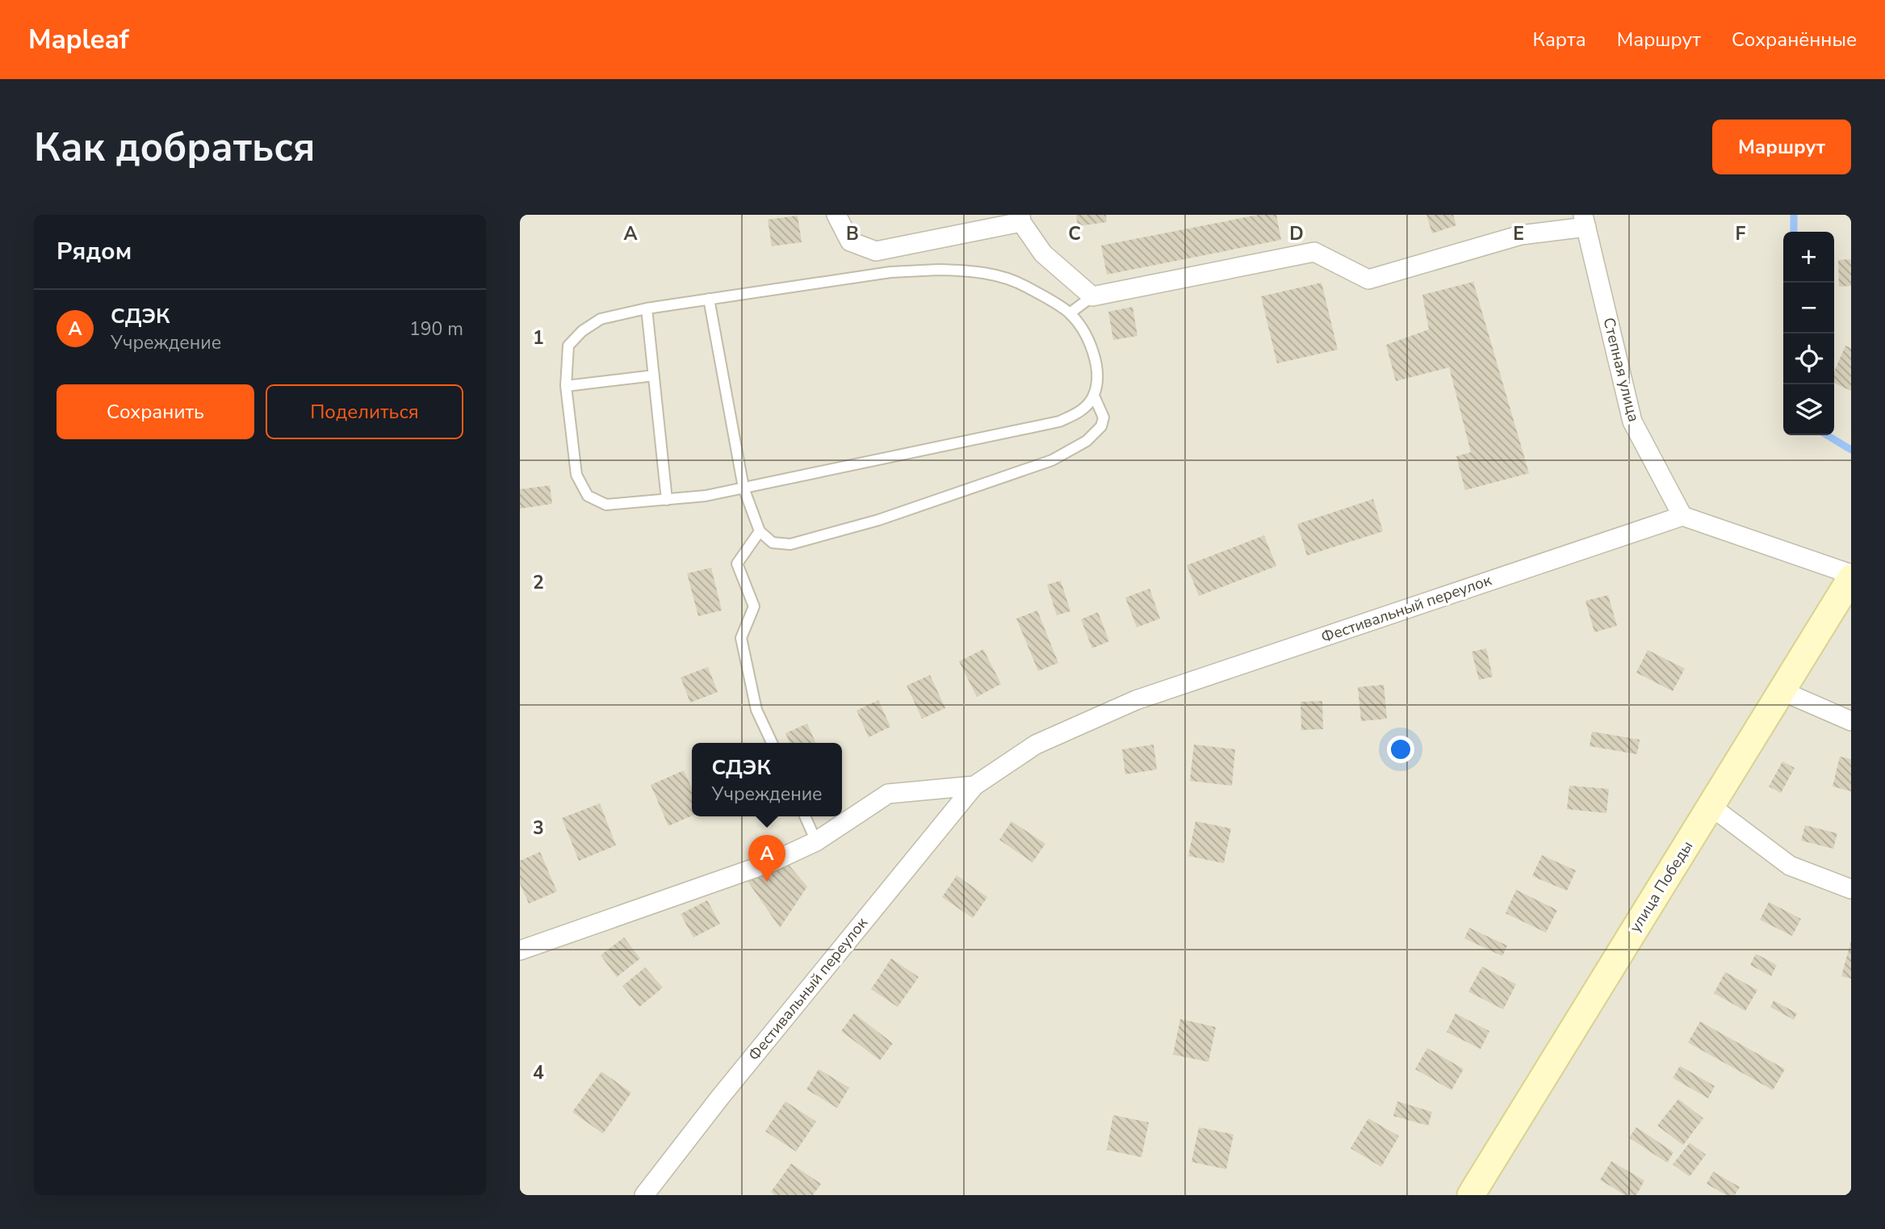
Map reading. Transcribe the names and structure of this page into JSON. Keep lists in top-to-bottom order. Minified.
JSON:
{"streets":{"street":["Степная улица","Фестивальный переулок","улица Победы"]},"crossings":[["Степная улица","Фестивальный переулок"]],"page":{"header":"Mapleaf","nav":["Карта","Маршрут","Сохранённые"],"buttons":["Маршрут",["Сохранить","Поделиться"]],"title":"Как добраться","heading":"Рядом","map_buttons":["+","−"],"list":[{"mark":"A","name":"СДЭК","note":"Учреждение","value":"190 m"}],"popup":["СДЭК","Учреждение"],"pins":"A"},"grid":{"columns":["A","B","C","D","E","F"],"rows":["1","2","3","4"]}}
